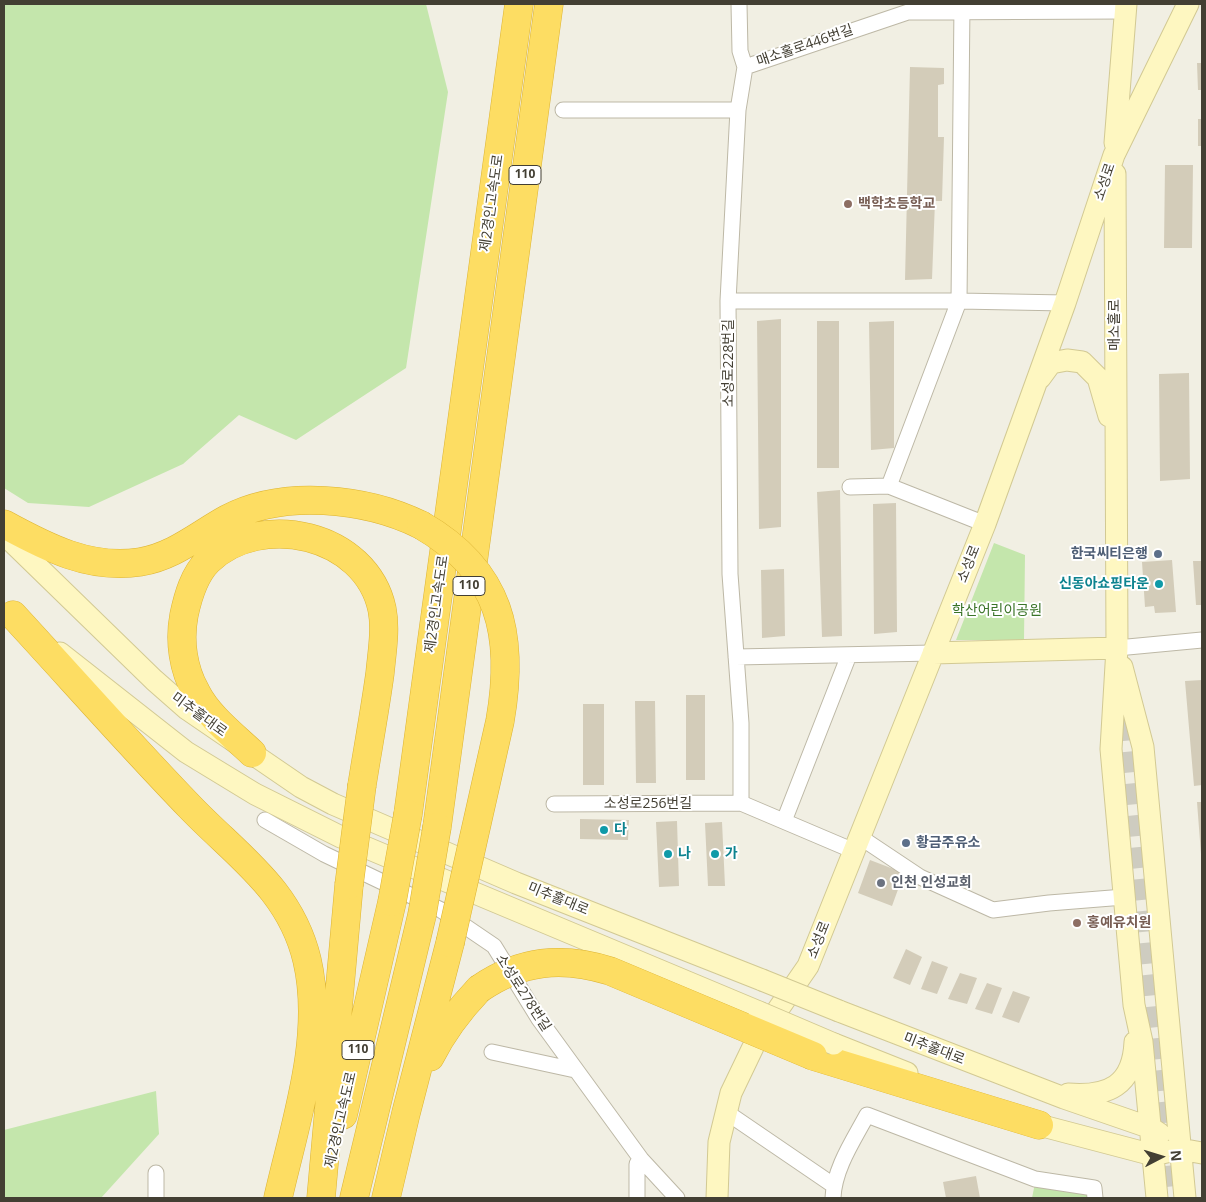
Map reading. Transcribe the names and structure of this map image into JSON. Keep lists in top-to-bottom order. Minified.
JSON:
{"streets":{"highway":["110","제2경인고속도로"],"main road":["소성로","매소홀로","미추홀대로"],"street":["매소홀로446번길","소성로228번길","소성로256번길","소성로278번길"]},"crossings":[["매소홀로446번길","매소홀로"],["매소홀로446번길","소성로228번길"],["소성로","매소홀로"],["소성로","소성로228번길"],["소성로","소성로256번길"]],"parks":["학산어린이공원"],"places":["백학초등학교","한국씨티은행","신동아쇼핑타운","다","황금주유소","나","가","인천 인성교회","홍예유치원"],"north":"right"}
